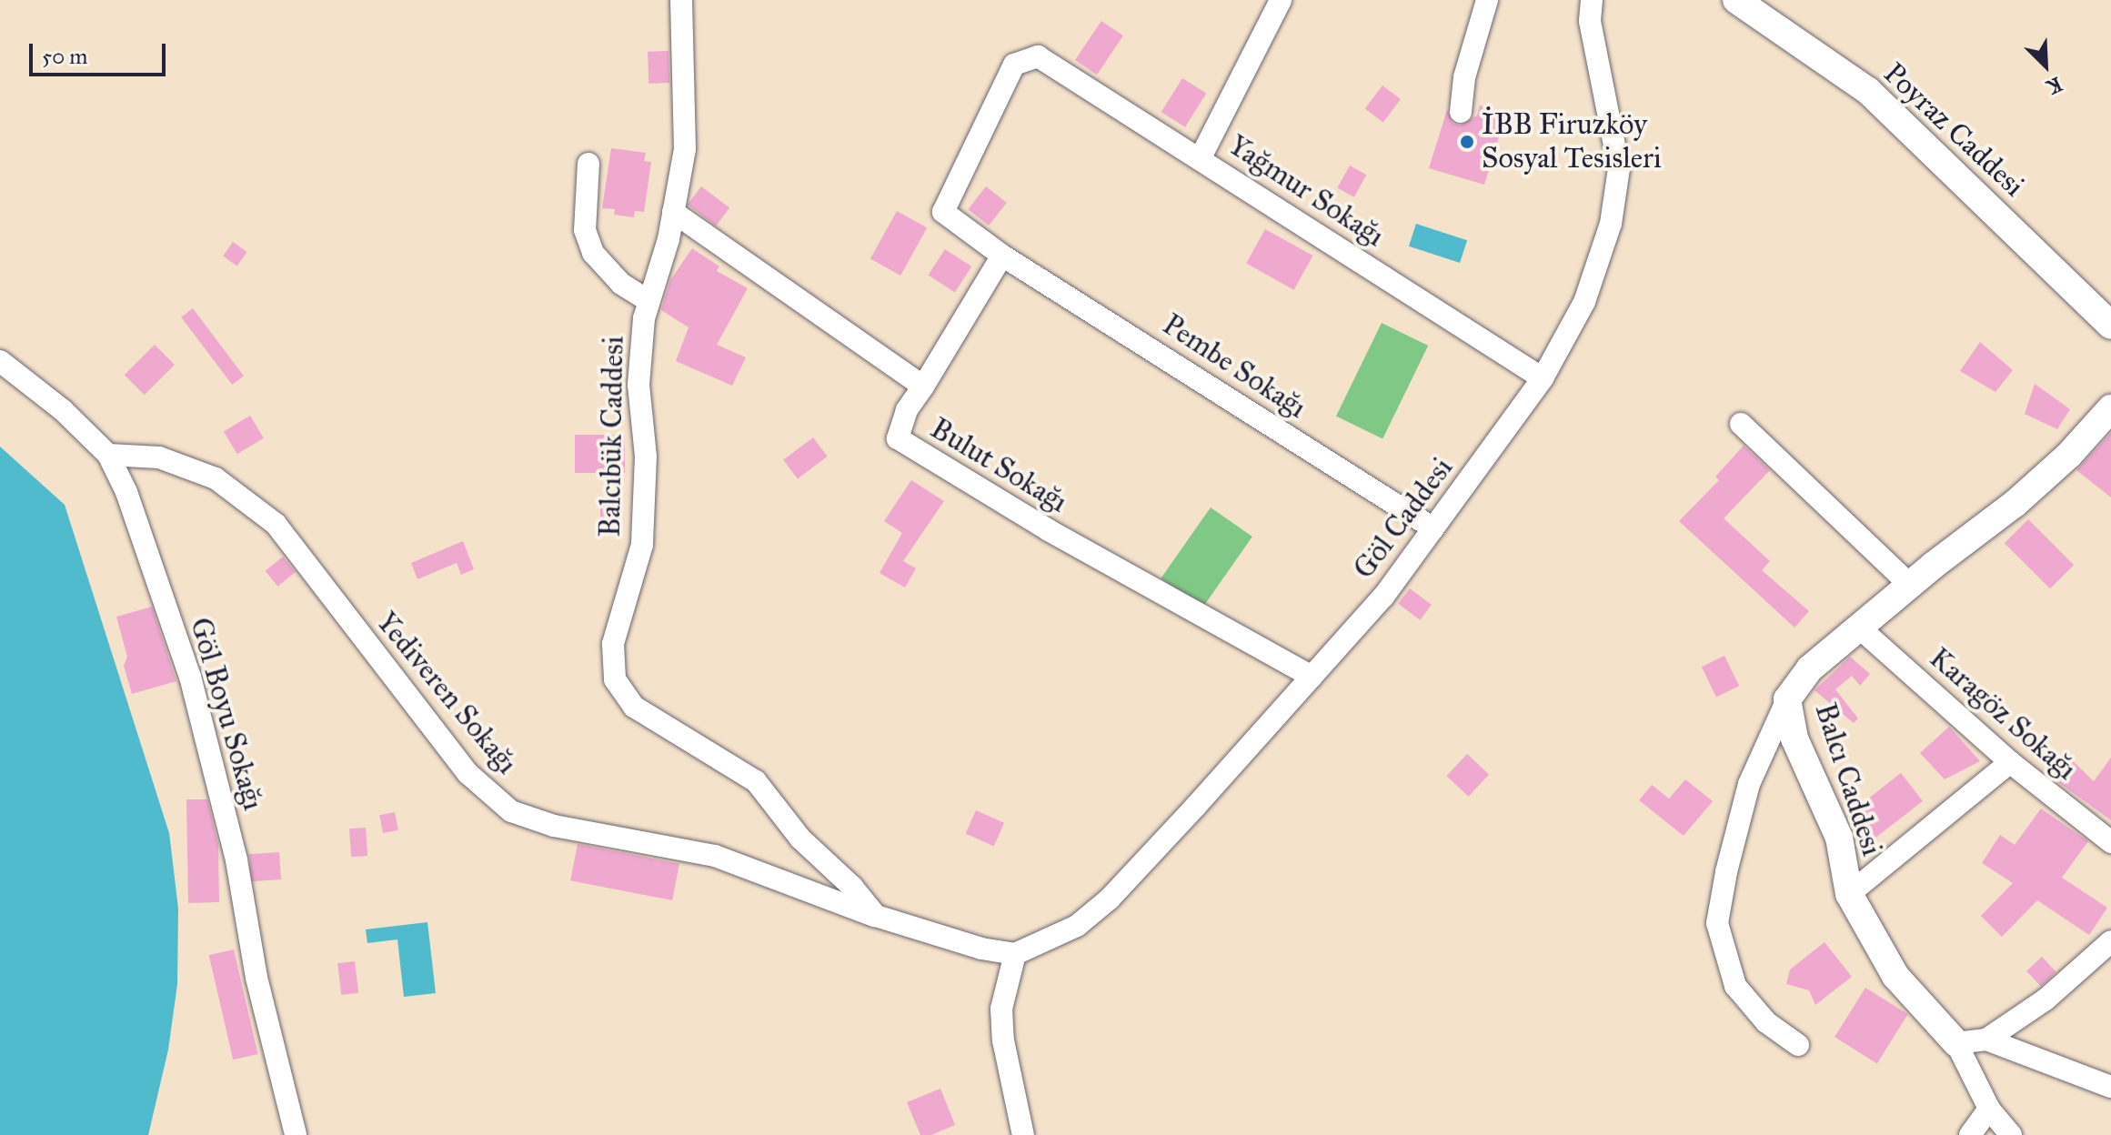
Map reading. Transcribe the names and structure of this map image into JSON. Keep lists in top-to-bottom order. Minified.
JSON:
{"streets":{"street":["Poyraz Caddesi","Yağmur Sokağı","Pembe Sokağı","Balcıbük Caddesi","Bulut Sokağı","Göl Caddesi","Yediveren Sokağı","Göl Boyu Sokağı","Karagöz Sokağı","Balcı Caddesi"]},"crossings":[["Yağmur Sokağı","Pembe Sokağı"],["Yağmur Sokağı","Göl Caddesi"],["Pembe Sokağı","Göl Caddesi"],["Balcıbük Caddesi","Bulut Sokağı"],["Balcıbük Caddesi","Yediveren Sokağı"],["Bulut Sokağı","Göl Caddesi"],["Yediveren Sokağı","Göl Boyu Sokağı"],["Karagöz Sokağı","Balcı Caddesi"]],"places":["İBB Firuzköy Sosyal Tesisleri"],"scale_bar":"50 m","north":"bottom right"}
